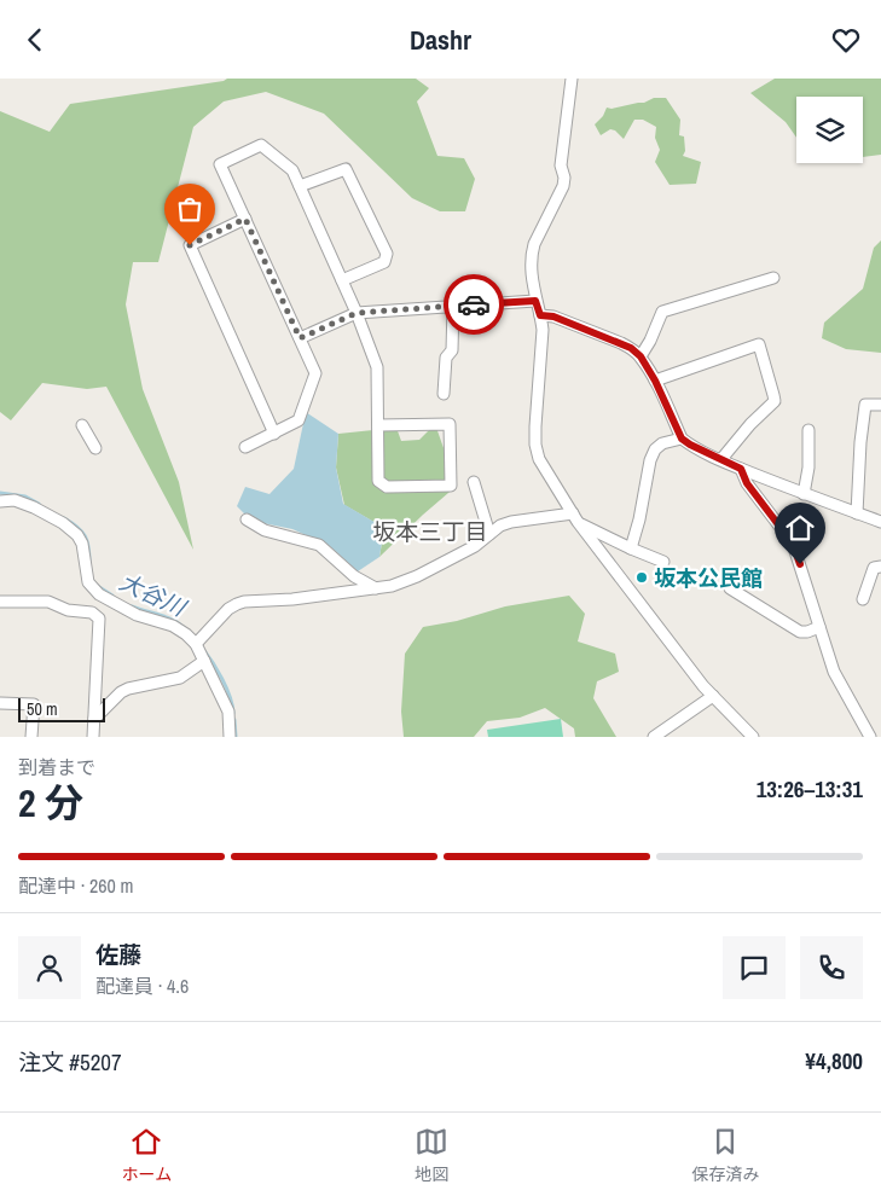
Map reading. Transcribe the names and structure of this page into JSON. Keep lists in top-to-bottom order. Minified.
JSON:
{"districts":["坂本三丁目"],"water":["大谷川"],"places":["坂本公民館"],"scale_bar":"50 m","page":{"header":"Dashr","scale":"50 m","heading":["2 分","到着まで","13:26–13:31"],"panel":["佐藤","配達員 · 4.6","注文 #5207","¥4,800"],"bar":"配達中 · 260 m","tabs":["ホーム","地図","保存済み"]}}
